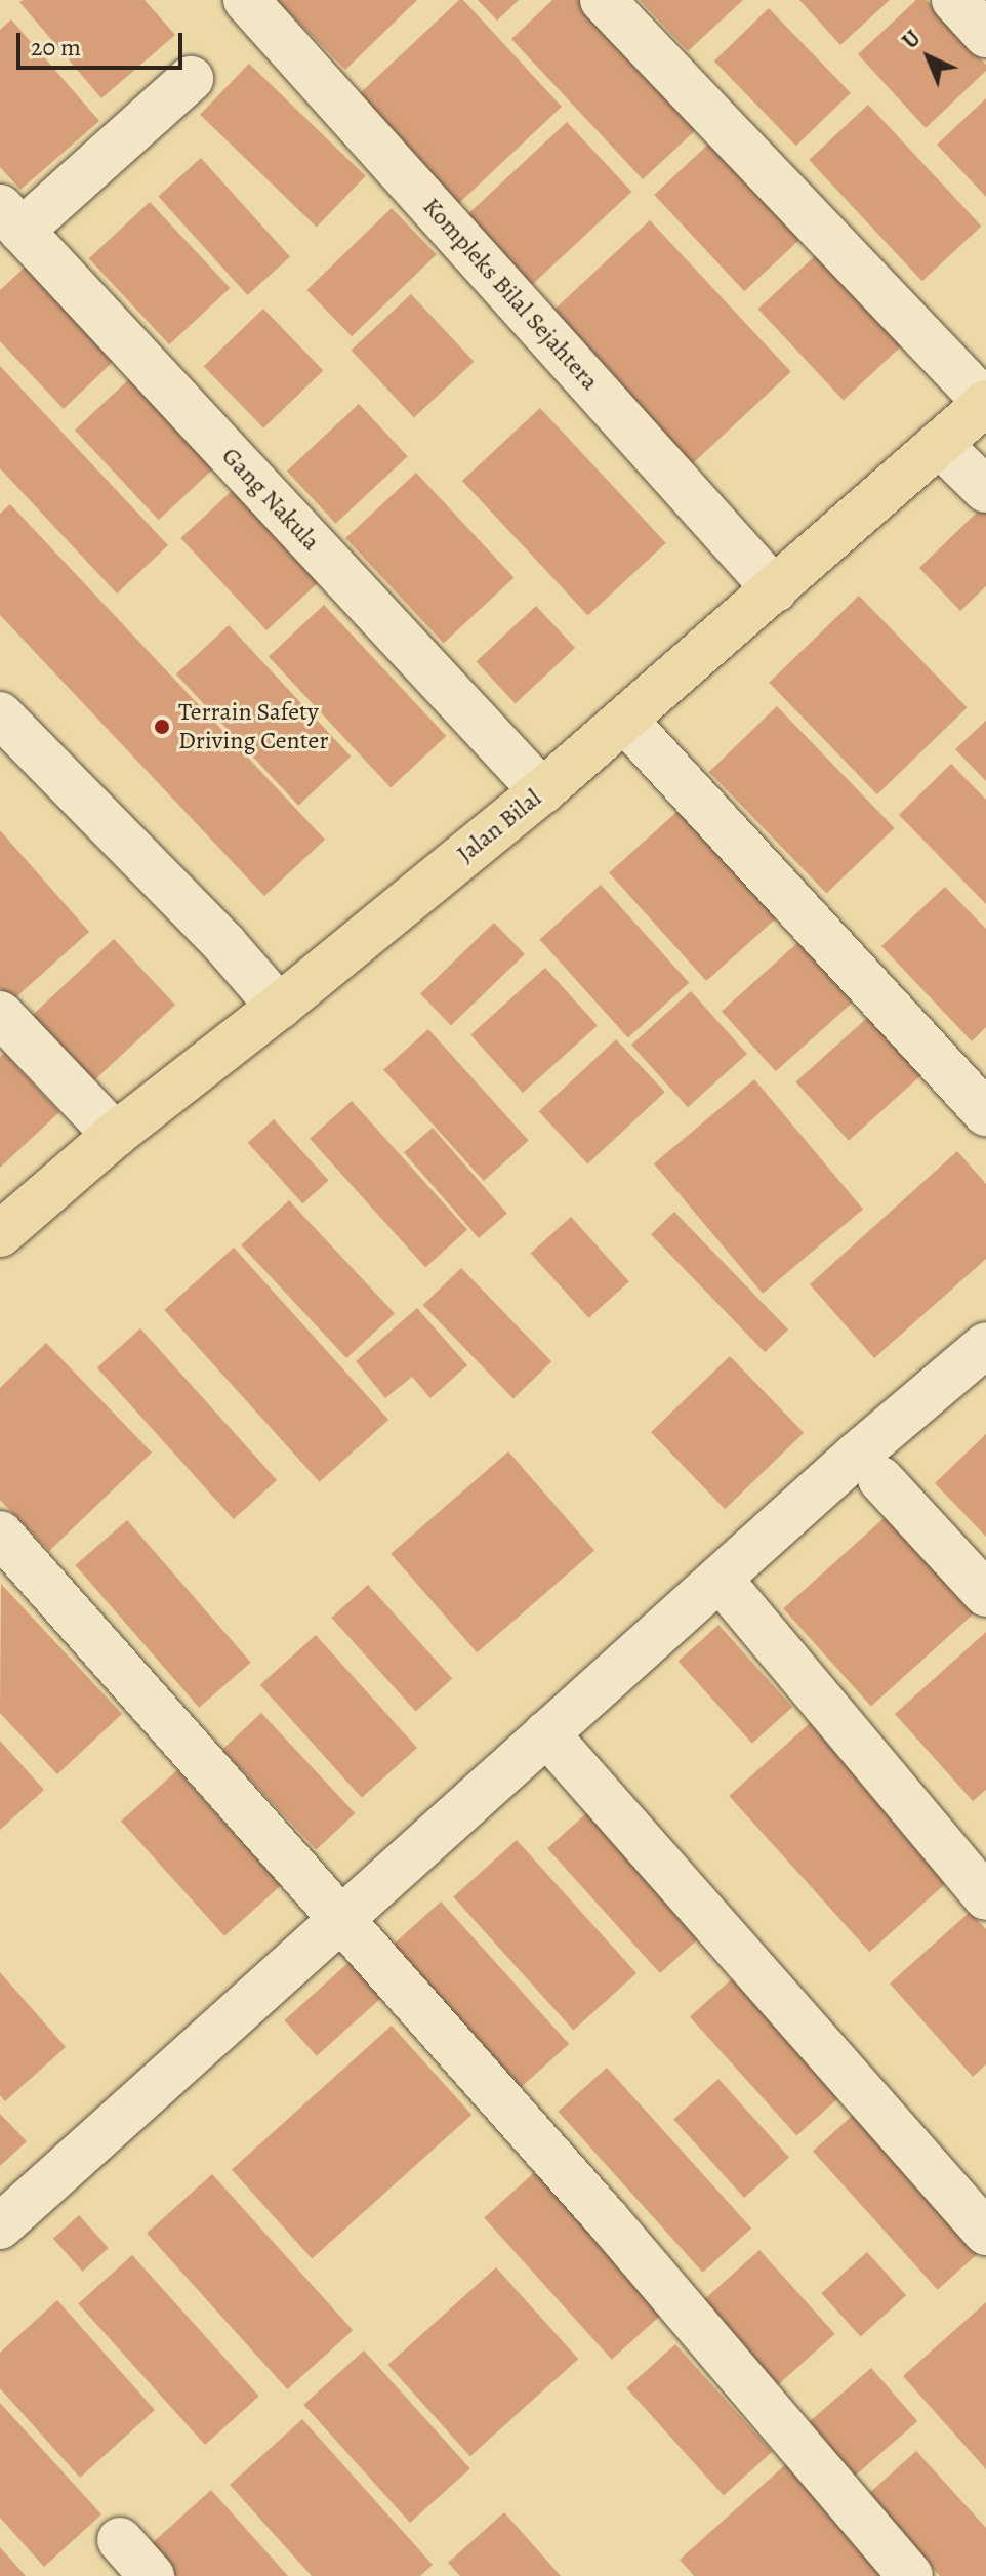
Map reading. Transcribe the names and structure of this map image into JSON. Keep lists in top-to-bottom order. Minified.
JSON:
{"streets":{"main road":["Jalan Bilal"],"street":["Kompleks Bilal Sejahtera","Gang Nakula"]},"crossings":[["Kompleks Bilal Sejahtera","Jalan Bilal"],["Gang Nakula","Jalan Bilal"]],"places":["Terrain Safety Driving Center"],"scale_bar":"20 m","north":"top left"}
